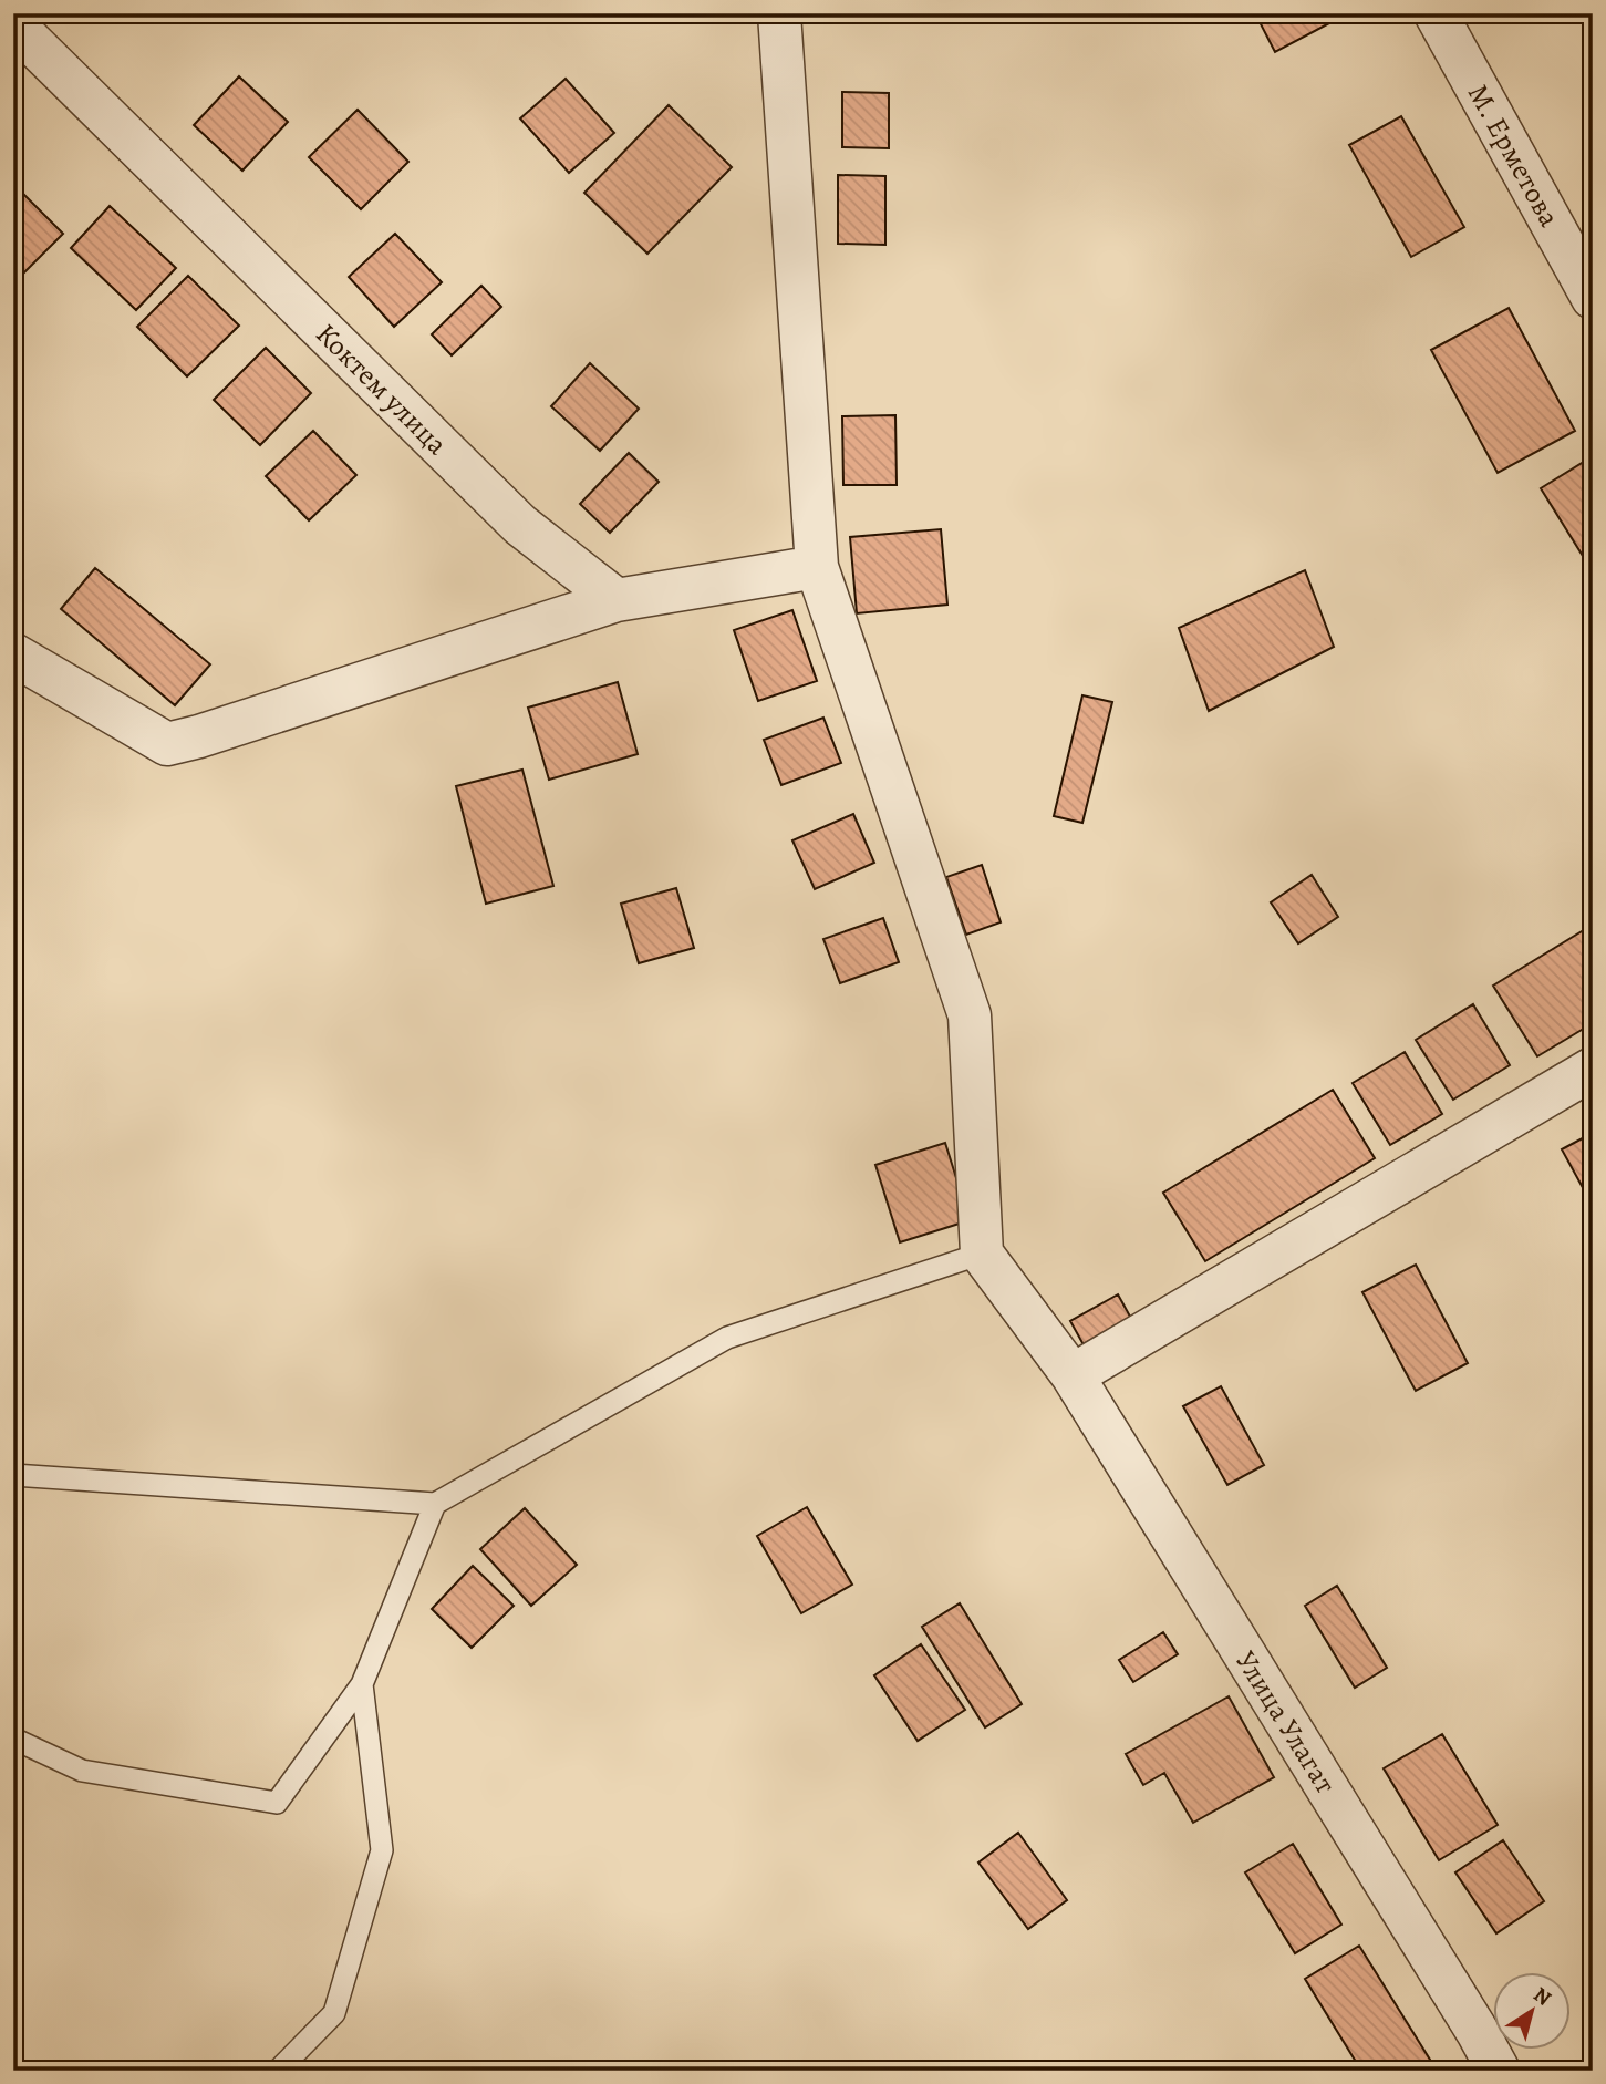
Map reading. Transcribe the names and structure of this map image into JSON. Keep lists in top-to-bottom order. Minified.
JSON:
{"streets":{"street":["М. Ерметова","Коктем улица","Улица Улагат"]},"north":"top right"}
